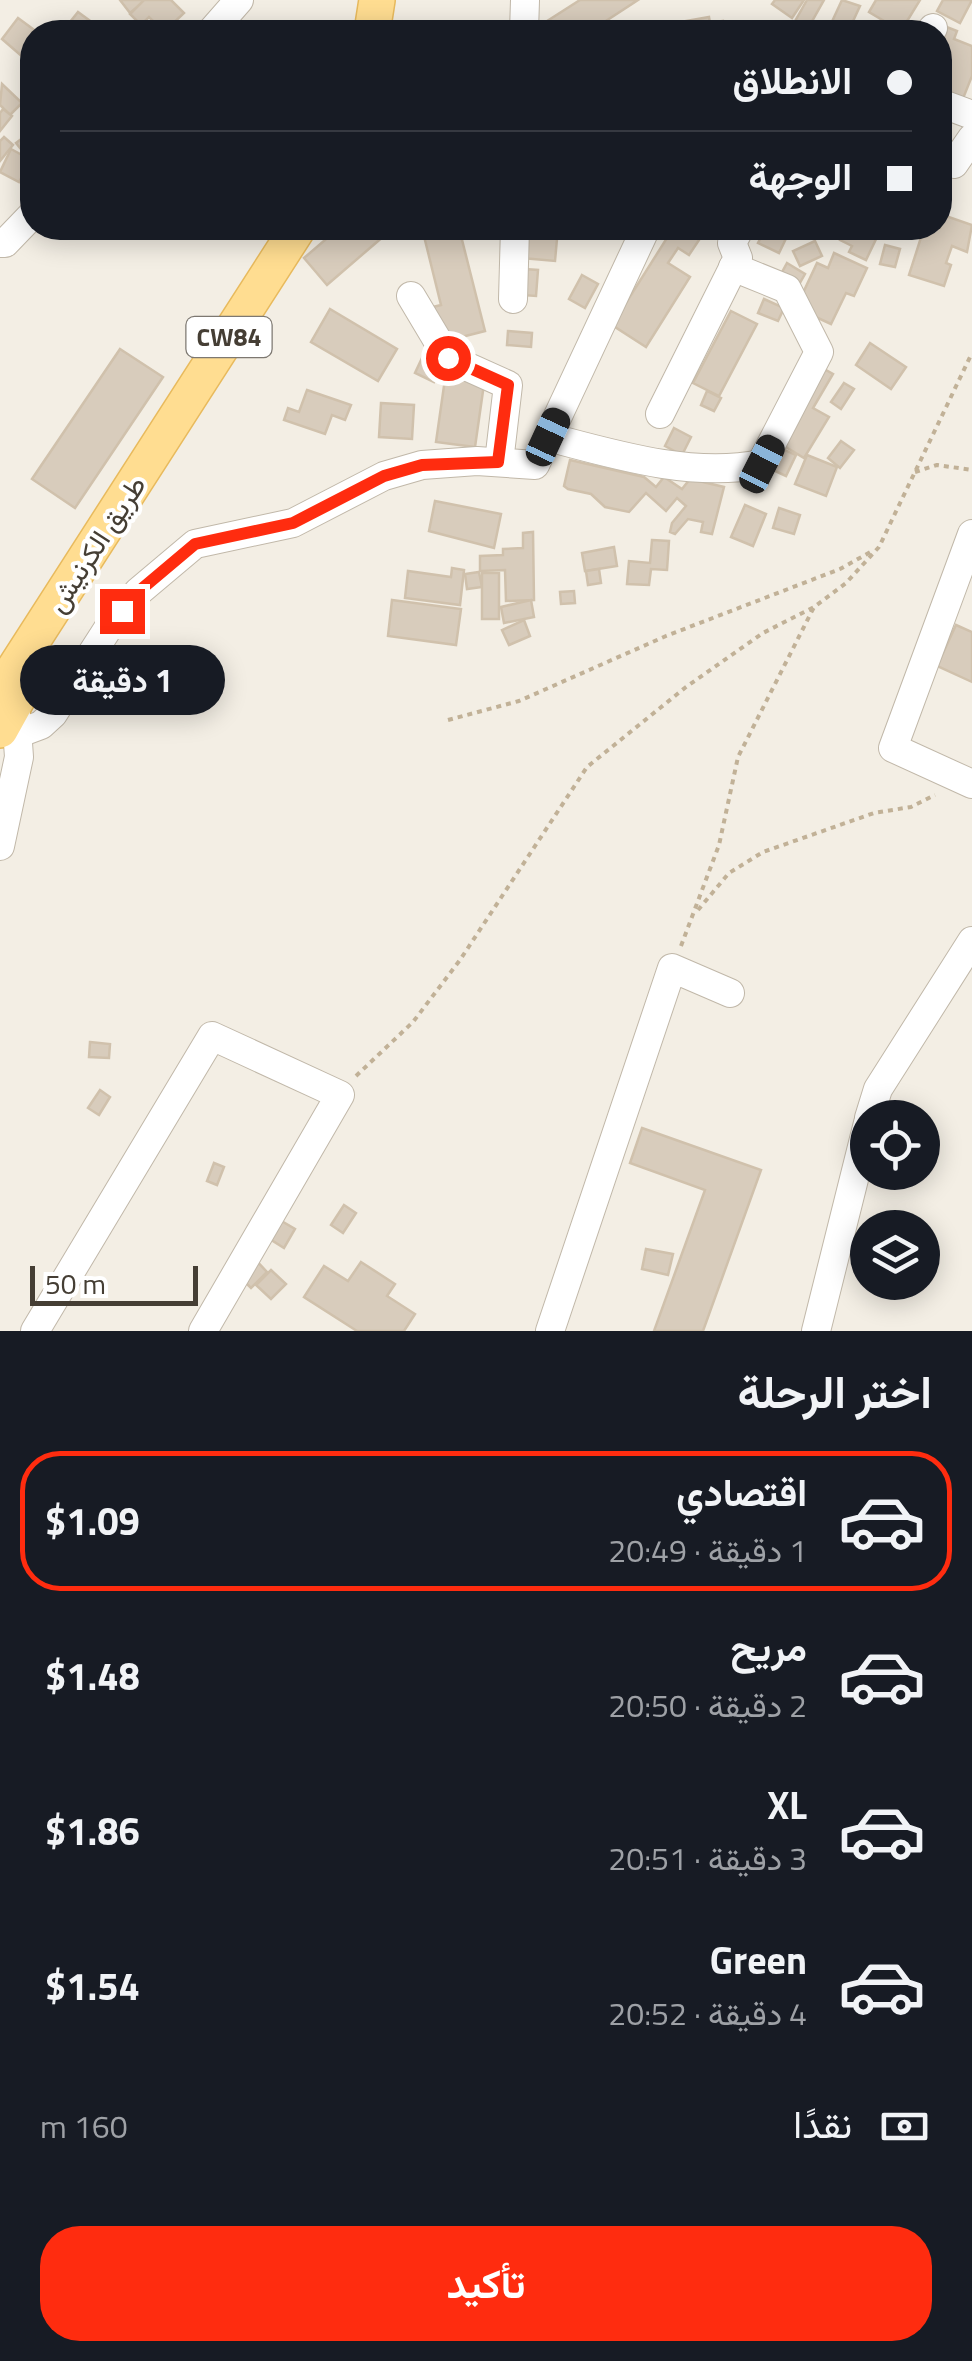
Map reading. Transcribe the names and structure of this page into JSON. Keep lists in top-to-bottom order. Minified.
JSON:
{"streets":{"main road":["CW84","طريق الكرنيش"]},"scale_bar":"50 m","page":{"banner":["الانطلاق","الوجهة"],"bubble":"1 دقيقة","scale":"50 m","heading":"اختر الرحلة","list":[{"name":"اقتصادي","note":"1 دقيقة · 20:49","value":"$1.09"},{"name":"مريح","note":"2 دقيقة · 20:50","value":"$1.48"},{"name":"XL","note":"3 دقيقة · 20:51","value":"$1.86"},{"name":"Green","note":"4 دقيقة · 20:52","value":"$1.54"}],"pay":["نقدًا","160 m"],"buttons":"تأكيد"}}
